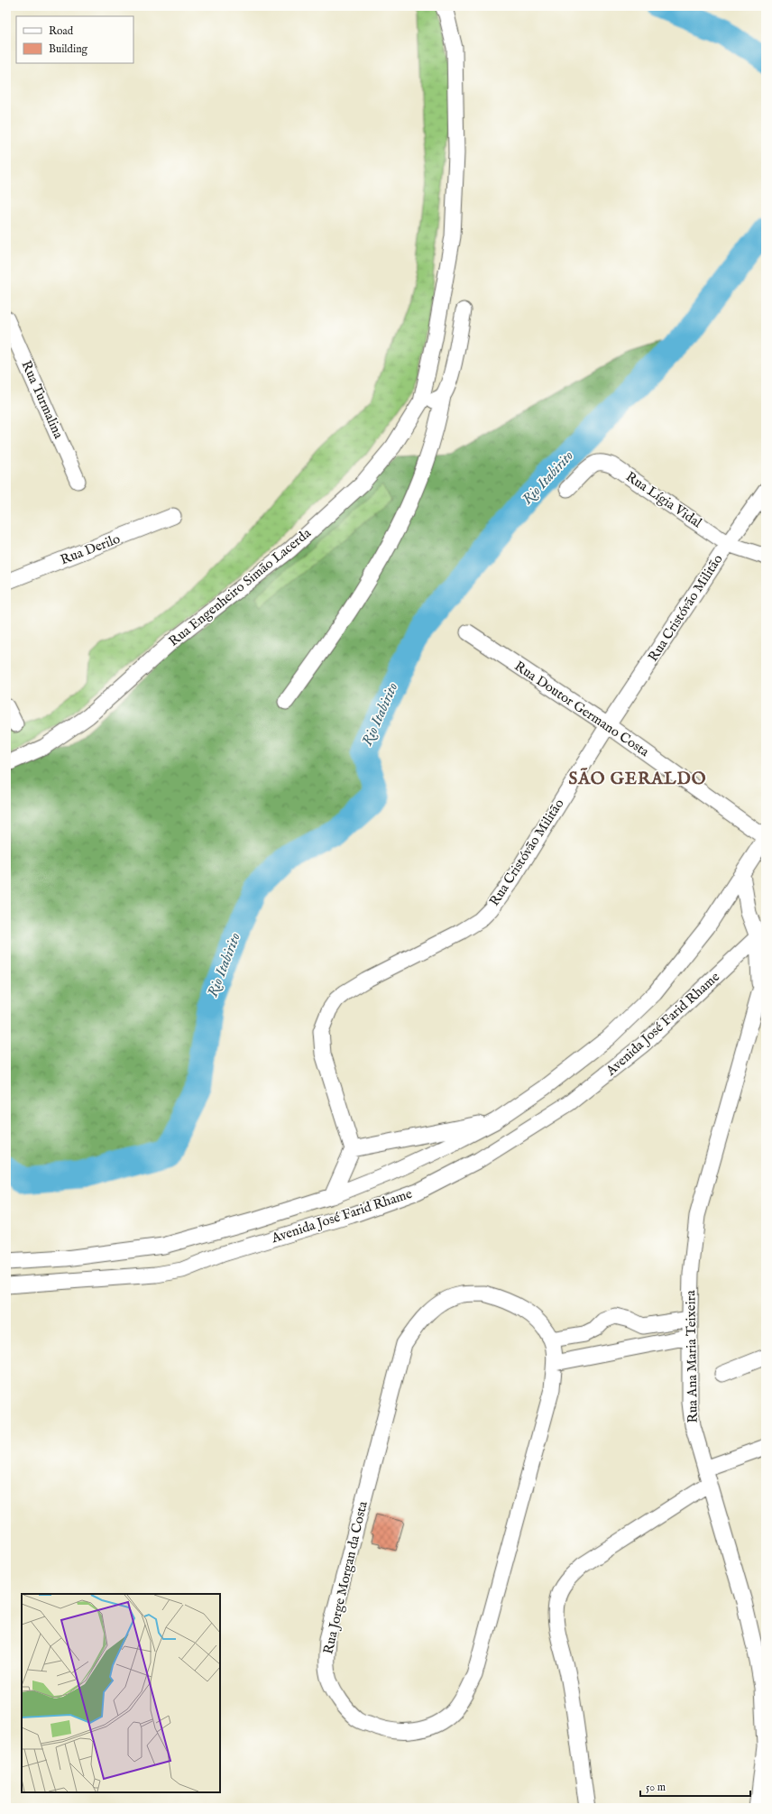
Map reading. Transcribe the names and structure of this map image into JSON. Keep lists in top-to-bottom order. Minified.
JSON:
{"streets":{"street":["Rua Turmalina","Rua Lígia Vidal","Rua Derilo","Rua Engenheiro Simão Lacerda","Rua Cristóvão Militão","Rua Doutor Germano Costa","Avenida José Farid Rhame","Rua Ana Maria Teixeira","Rua Jorge Morgan da Costa"]},"crossings":[["Rua Lígia Vidal","Rua Cristóvão Militão"],["Rua Cristóvão Militão","Rua Doutor Germano Costa"]],"districts":["SÃO GERALDO"],"water":["Rio Itabirito"],"legend":["Road","Building"],"scale_bar":"50 m"}
